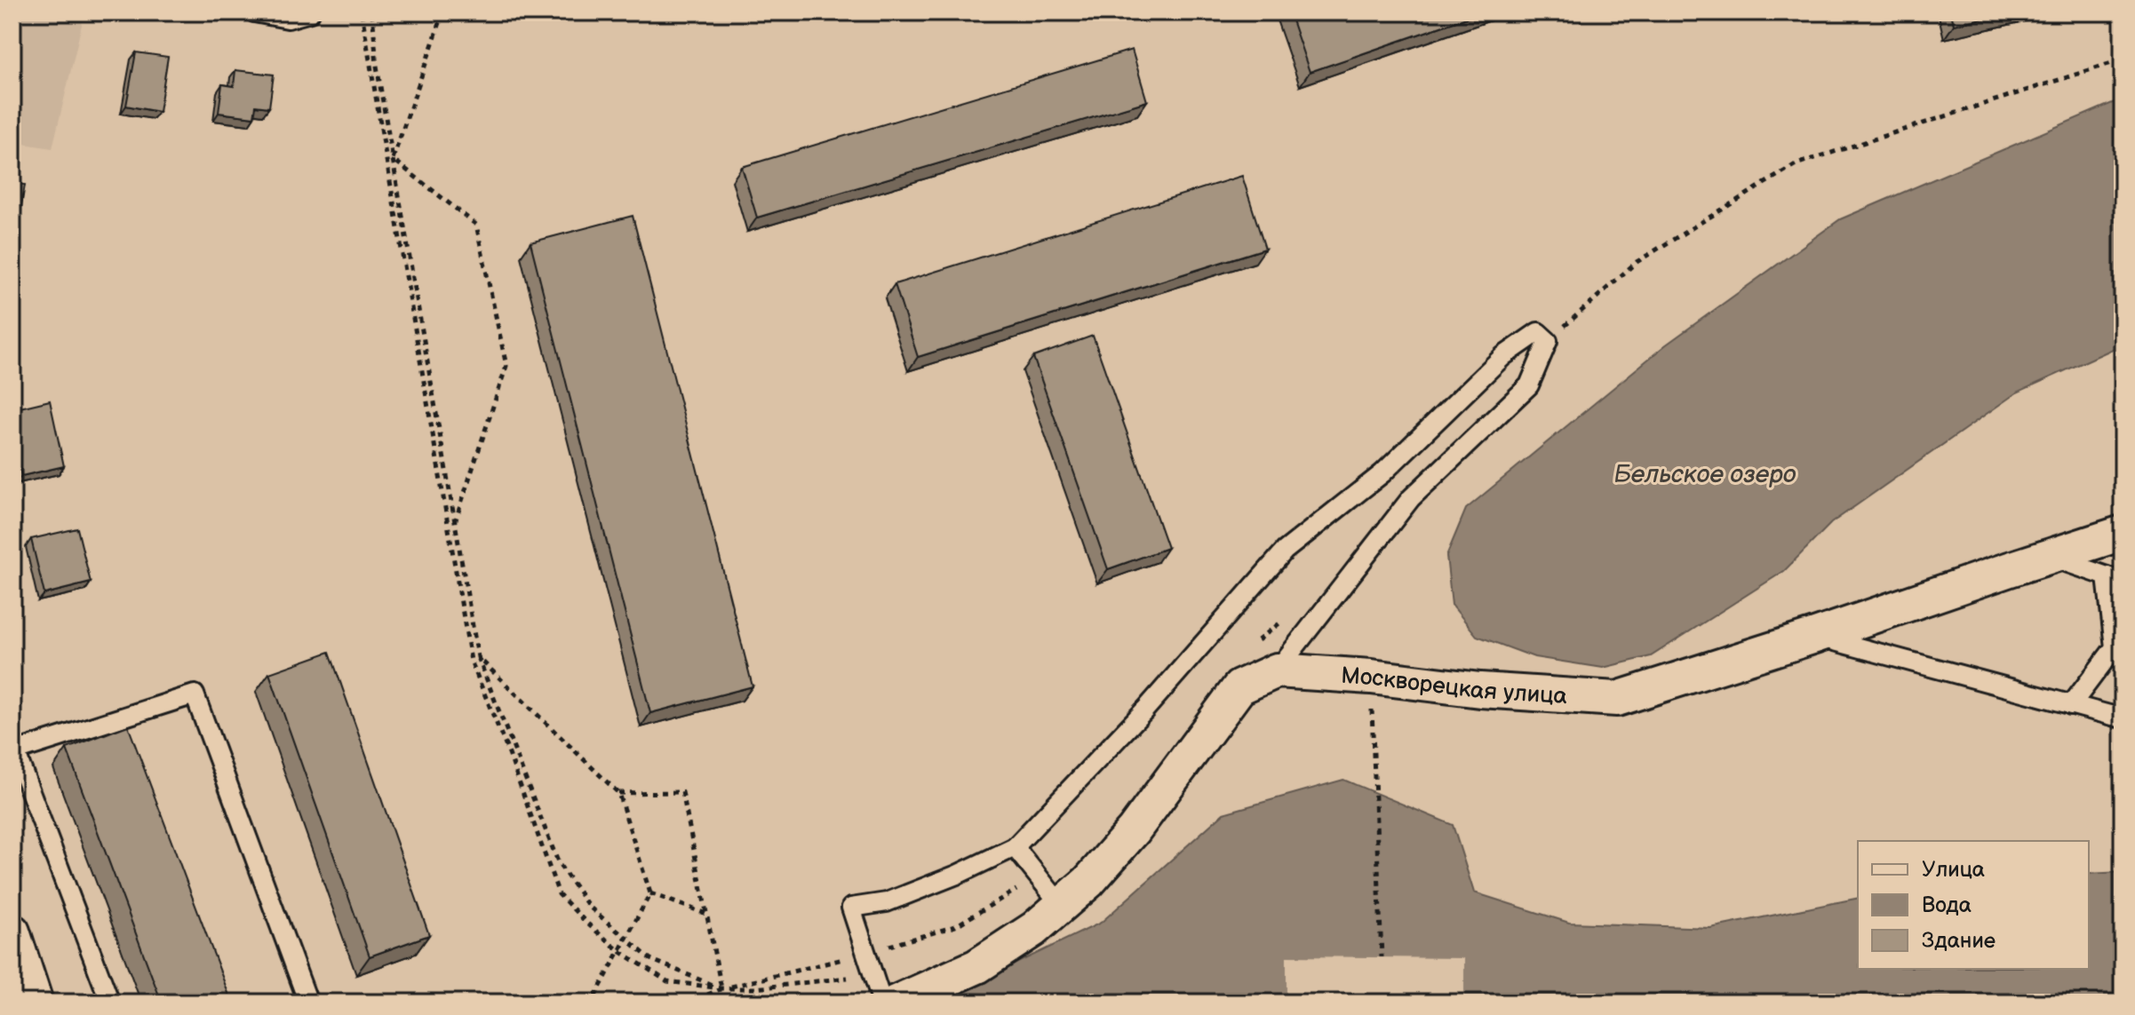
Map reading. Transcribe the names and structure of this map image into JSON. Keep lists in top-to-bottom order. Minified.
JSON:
{"streets":{"street":["Москворецкая улица"]},"water":["Бельское озеро"],"legend":["Улица","Вода","Здание"]}
